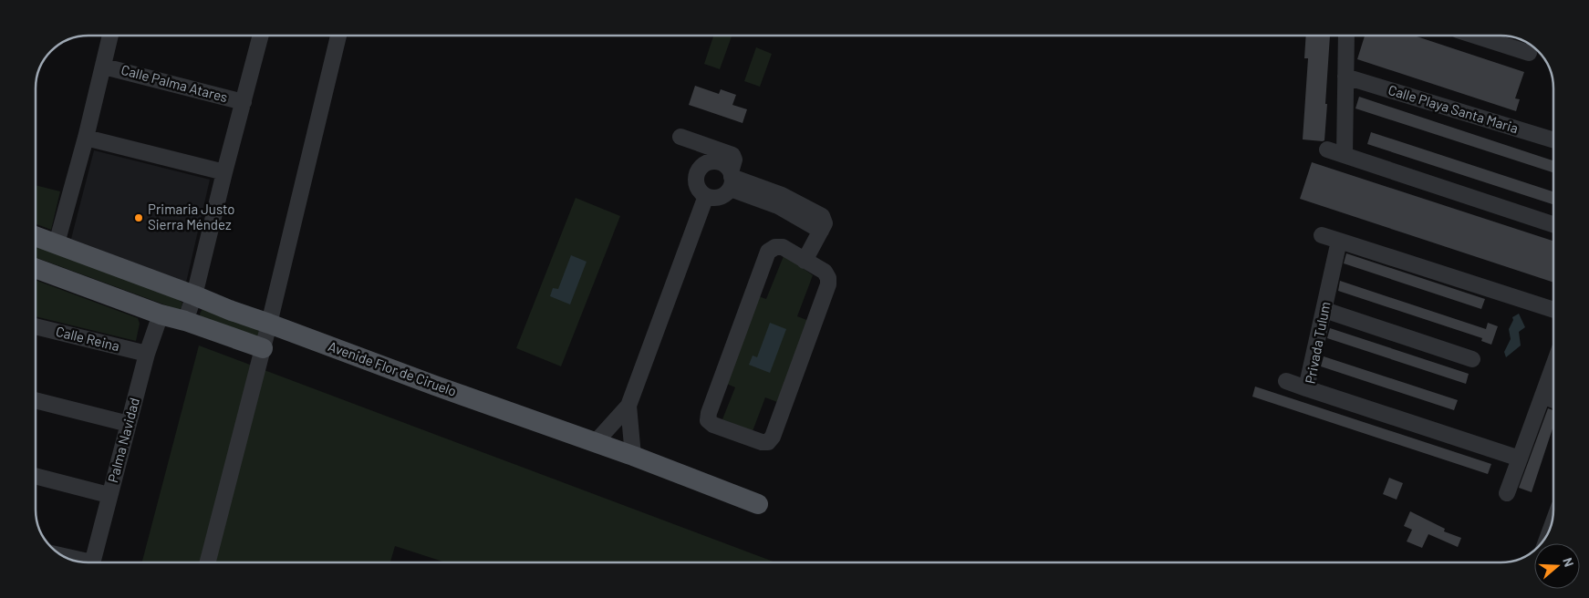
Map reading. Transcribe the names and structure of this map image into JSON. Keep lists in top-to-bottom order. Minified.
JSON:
{"streets":{"main road":["Avenide Flor de Ciruelo"],"street":["Calle Palma Atares","Calle Playa Santa Maria","Calle Reina","Privada Tulum","Palma Navidad"]},"crossings":[["Calle Palma Atares","Avenide Flor de Ciruelo"],["Calle Reina","Palma Navidad"]],"places":["Primaria Justo Sierra Méndez"],"north":"right"}
